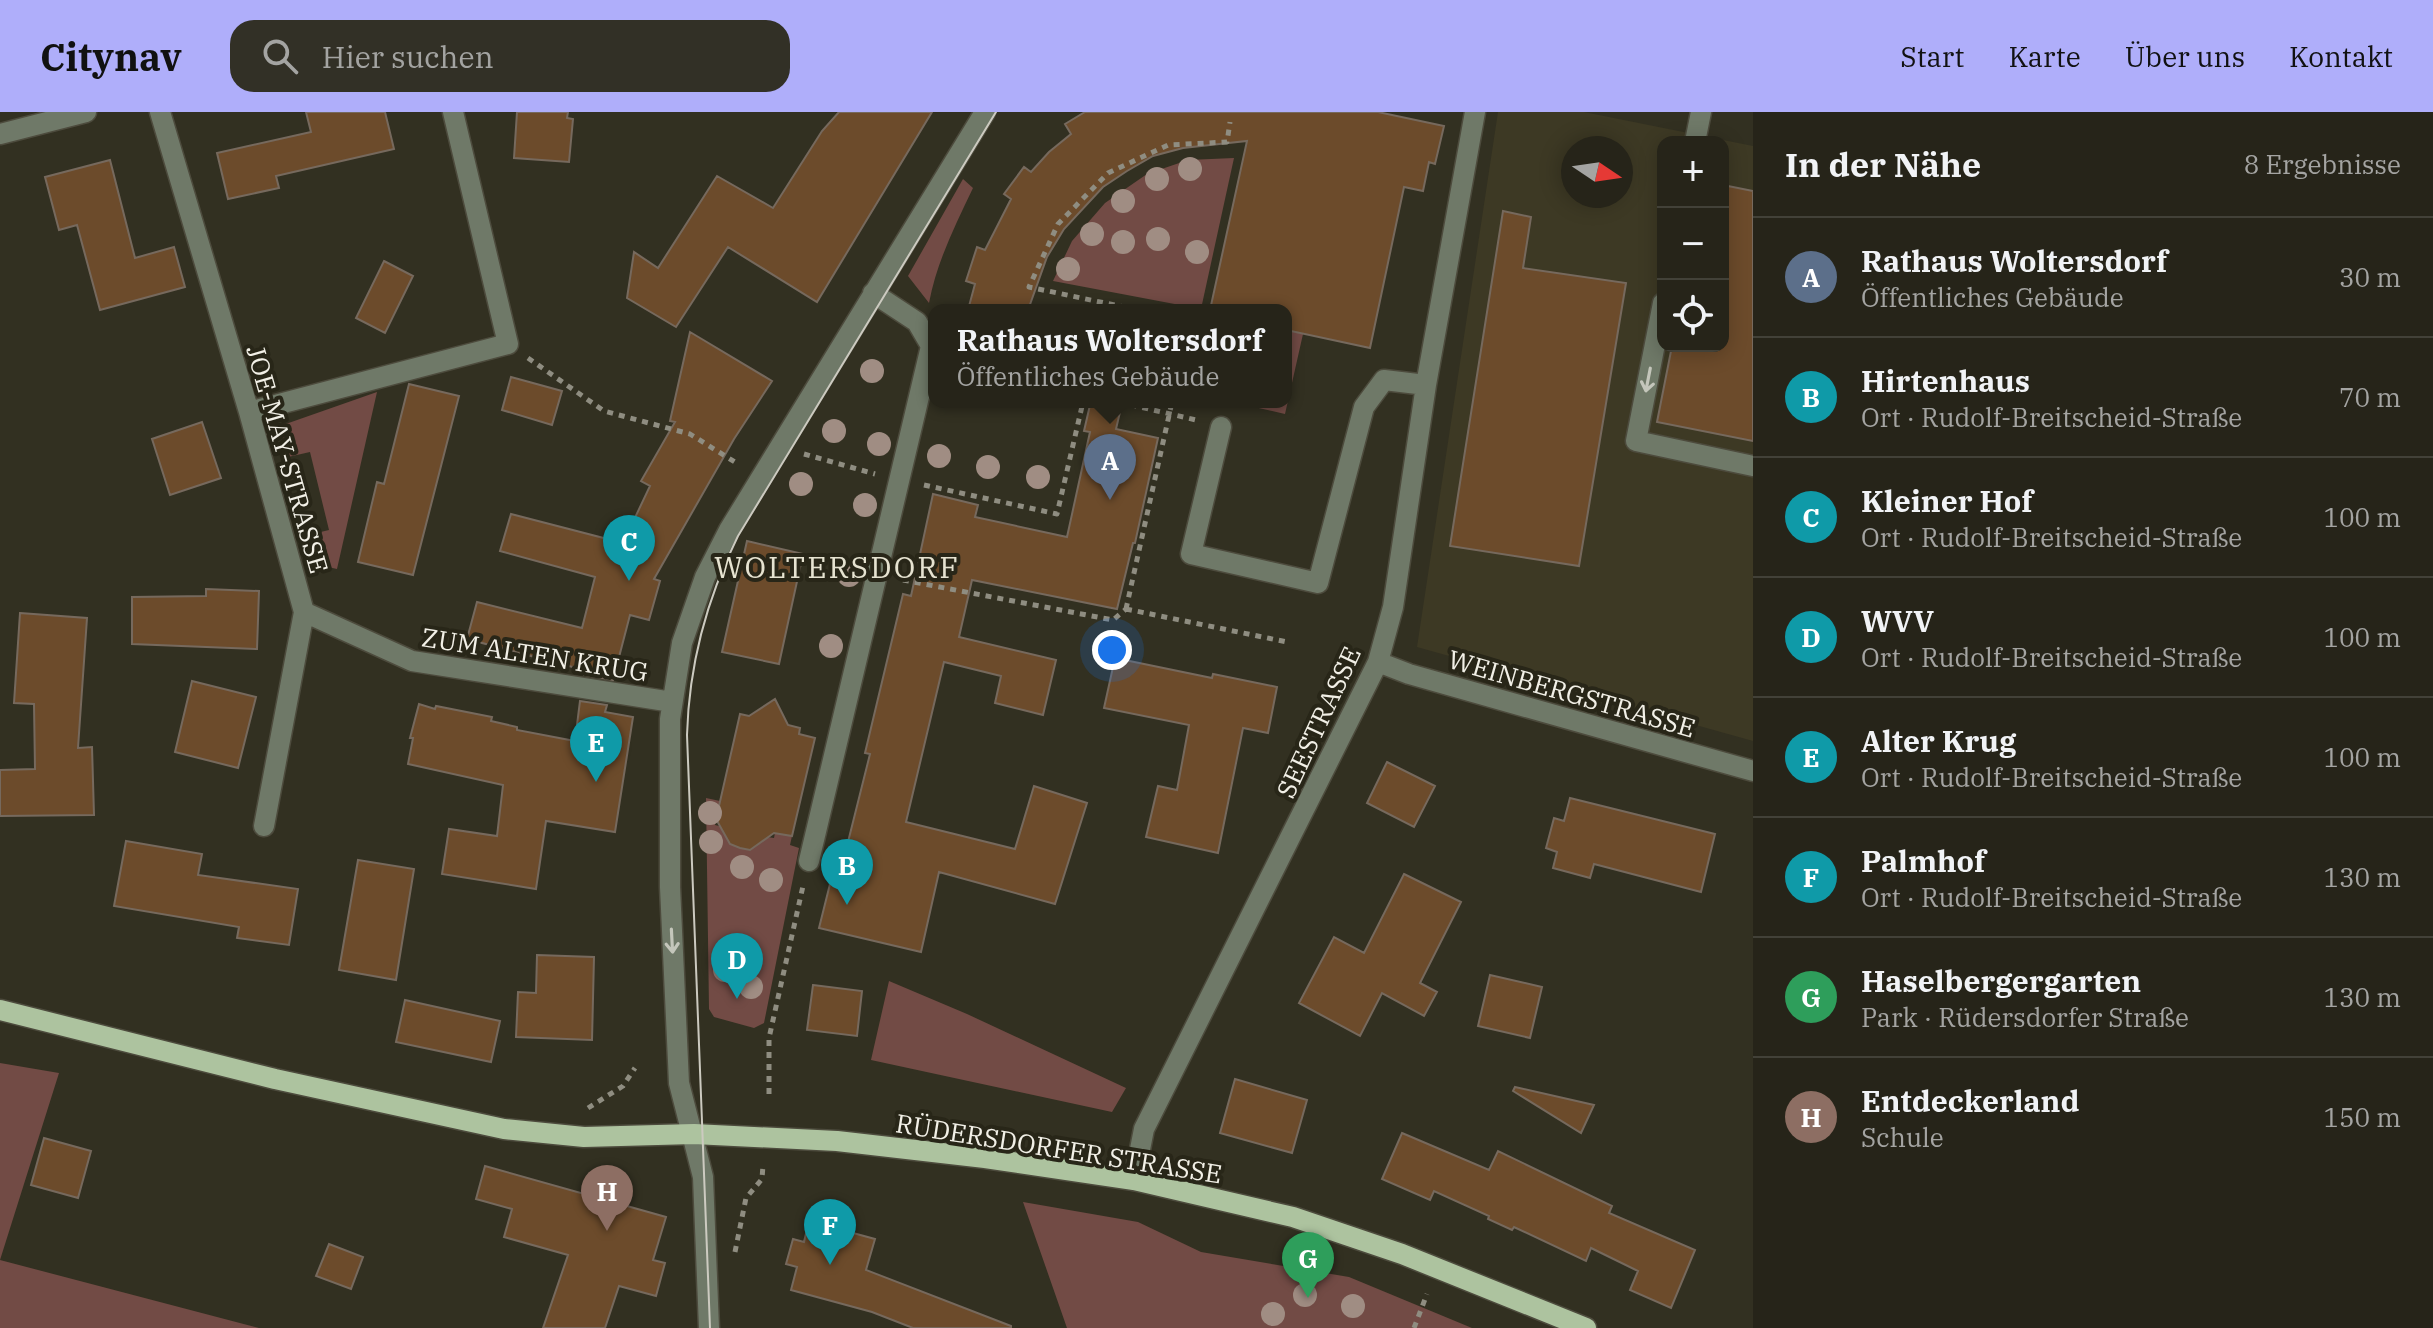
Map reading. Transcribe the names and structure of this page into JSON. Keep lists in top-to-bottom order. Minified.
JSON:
{"streets":{"main road":["RÜDERSDORFER STRASSE"],"street":["JOE-MAY-STRASSE","ZUM ALTEN KRUG","WEINBERGSTRASSE","SEESTRASSE"]},"crossings":[["JOE-MAY-STRASSE","ZUM ALTEN KRUG"],["WEINBERGSTRASSE","SEESTRASSE"],["SEESTRASSE","RÜDERSDORFER STRASSE"]],"districts":["WOLTERSDORF"],"north":"right","page":{"header":"Citynav","search":"Hier suchen","nav":["Start","Karte","Über uns","Kontakt"],"heading":["In der Nähe","8 Ergebnisse"],"map_buttons":["+","−"],"list":[{"mark":"A","name":"Rathaus Woltersdorf","note":"Öffentliches Gebäude","value":"30 m"},{"mark":"B","name":"Hirtenhaus","note":"Ort · Rudolf-Breitscheid-Straße","value":"70 m"},{"mark":"C","name":"Kleiner Hof","note":"Ort · Rudolf-Breitscheid-Straße","value":"100 m"},{"mark":"D","name":"WVV","note":"Ort · Rudolf-Breitscheid-Straße","value":"100 m"},{"mark":"E","name":"Alter Krug","note":"Ort · Rudolf-Breitscheid-Straße","value":"100 m"},{"mark":"F","name":"Palmhof","note":"Ort · Rudolf-Breitscheid-Straße","value":"130 m"},{"mark":"G","name":"Haselbergergarten","note":"Park · Rüdersdorfer Straße","value":"130 m"},{"mark":"H","name":"Entdeckerland","note":"Schule","value":"150 m"}],"popup":["Rathaus Woltersdorf","Öffentliches Gebäude"],"pins":["A","C","E","B","D","H","F","G"]}}
